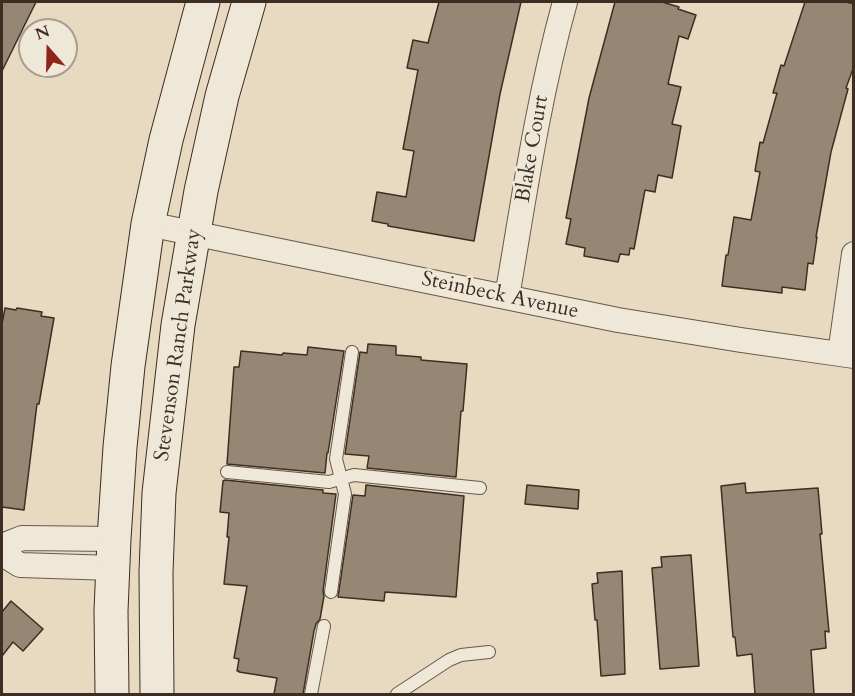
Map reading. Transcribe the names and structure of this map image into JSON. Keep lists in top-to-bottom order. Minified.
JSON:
{"streets":{"main road":["Stevenson Ranch Parkway"],"street":["Blake Court","Steinbeck Avenue"]},"crossings":[["Blake Court","Steinbeck Avenue"],["Steinbeck Avenue","Stevenson Ranch Parkway"]],"north":"top"}
